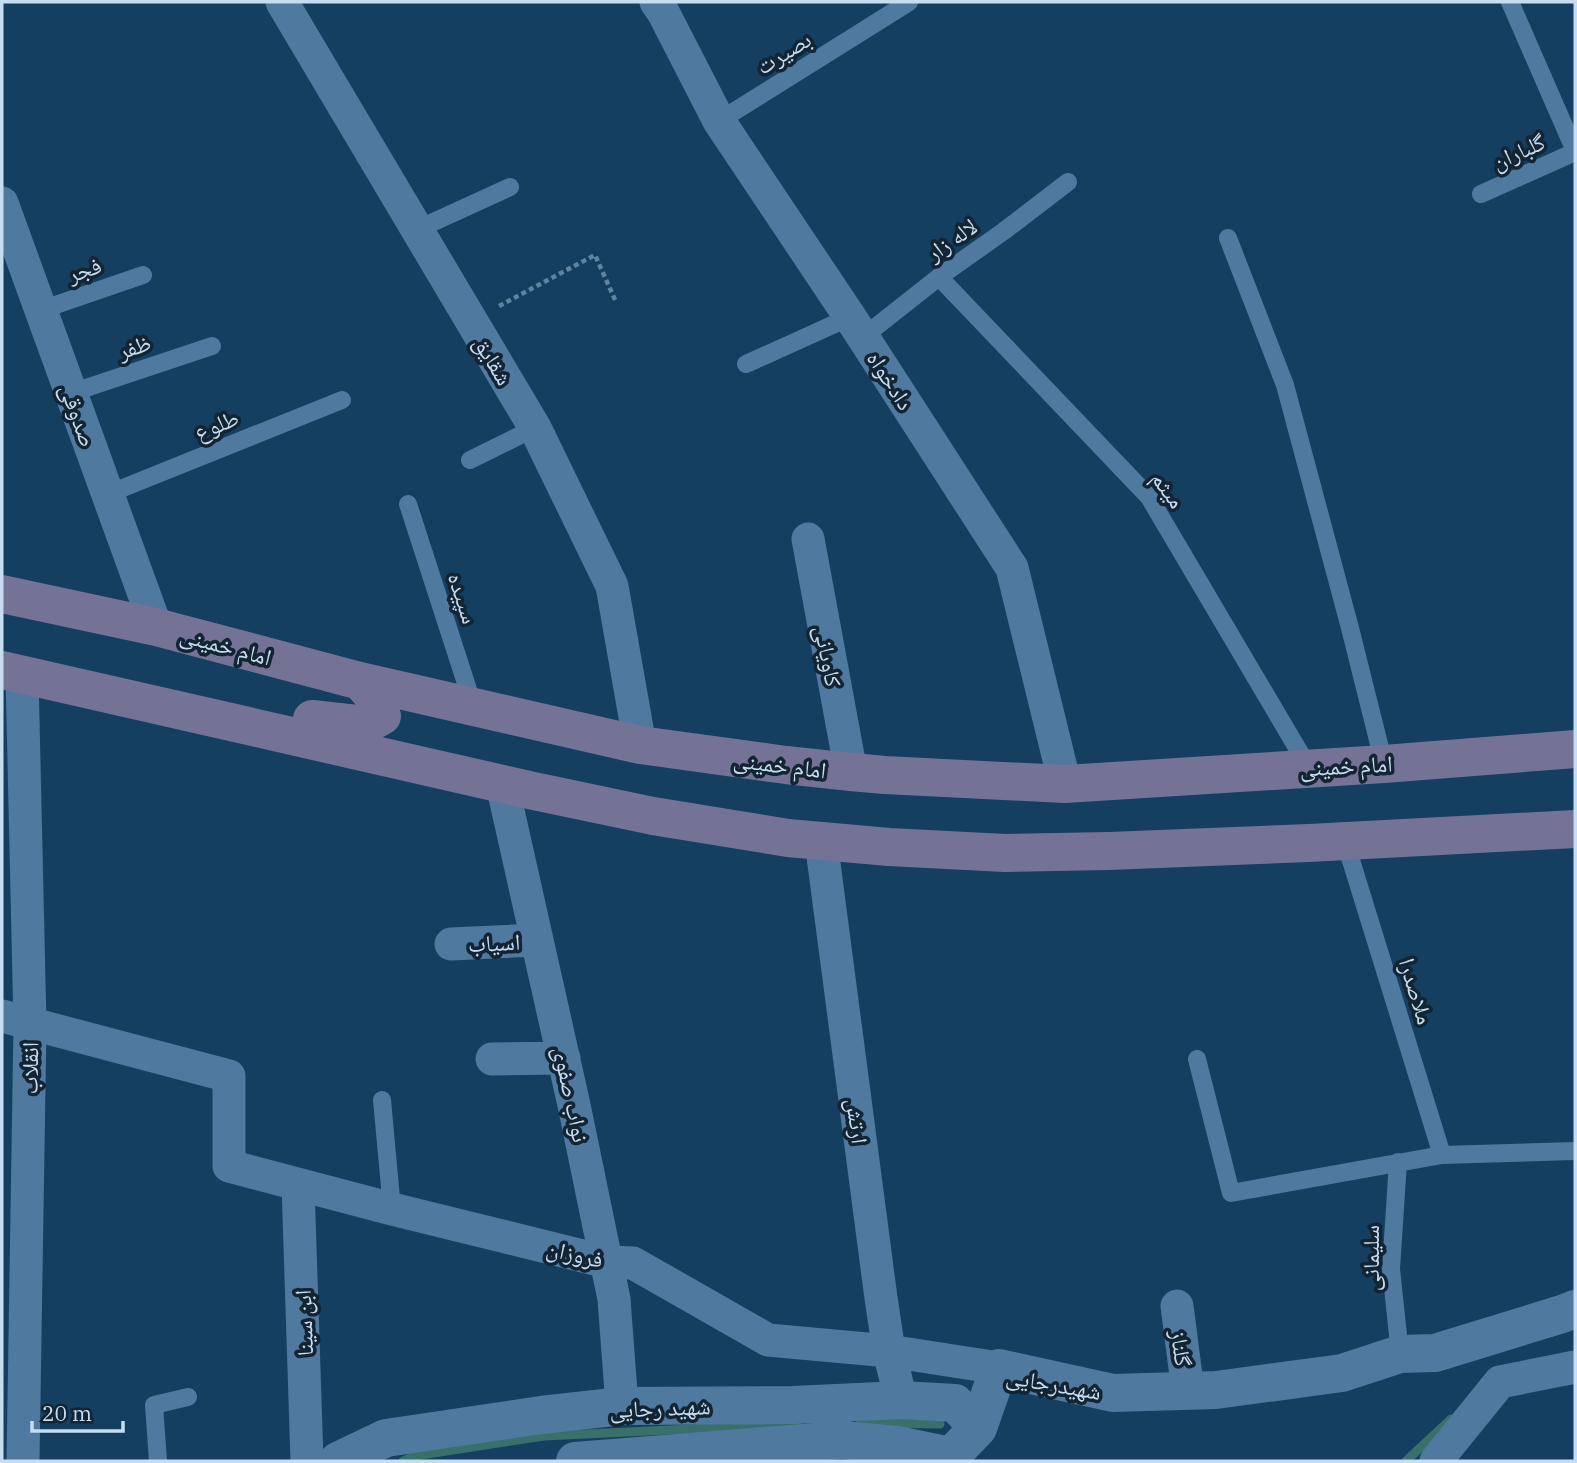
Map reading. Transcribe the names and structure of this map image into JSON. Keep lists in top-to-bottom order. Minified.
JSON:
{"streets":{"main road":["امام خمینی"],"street":["شقایق","دادخواه","صدوقی","کاویانی","اسیاب","انقلاب","نواب صفوی","ارتش","فروزان","ابن سینا","گلناز","شهیدرجایی","شهید رجایی"],"lane":["بصیرت","گلباران","لاله زار","فجر","ظفر","طلوع","میثم","سپیده","ملاصدرا","سلیمانی"]},"crossings":[["بصیرت","دادخواه"],["لاله زار","دادخواه"],["لاله زار","میثم"],["فجر","صدوقی"],["ظفر","صدوقی"],["شقایق","امام خمینی"],["دادخواه","امام خمینی"],["صدوقی","طلوع"],["صدوقی","امام خمینی"],["میثم","امام خمینی"],["سپیده","امام خمینی"],["امام خمینی","کاویانی"],["اسیاب","نواب صفوی"],["انقلاب","فروزان"],["نواب صفوی","فروزان"],["نواب صفوی","شهید رجایی"],["ارتش","فروزان"],["ارتش","شهید رجایی"],["فروزان","ابن سینا"],["فروزان","شهیدرجایی"],["سلیمانی","شهیدرجایی"],["گلناز","شهیدرجایی"],["شهیدرجایی","شهید رجایی"]],"scale_bar":"20 m"}
